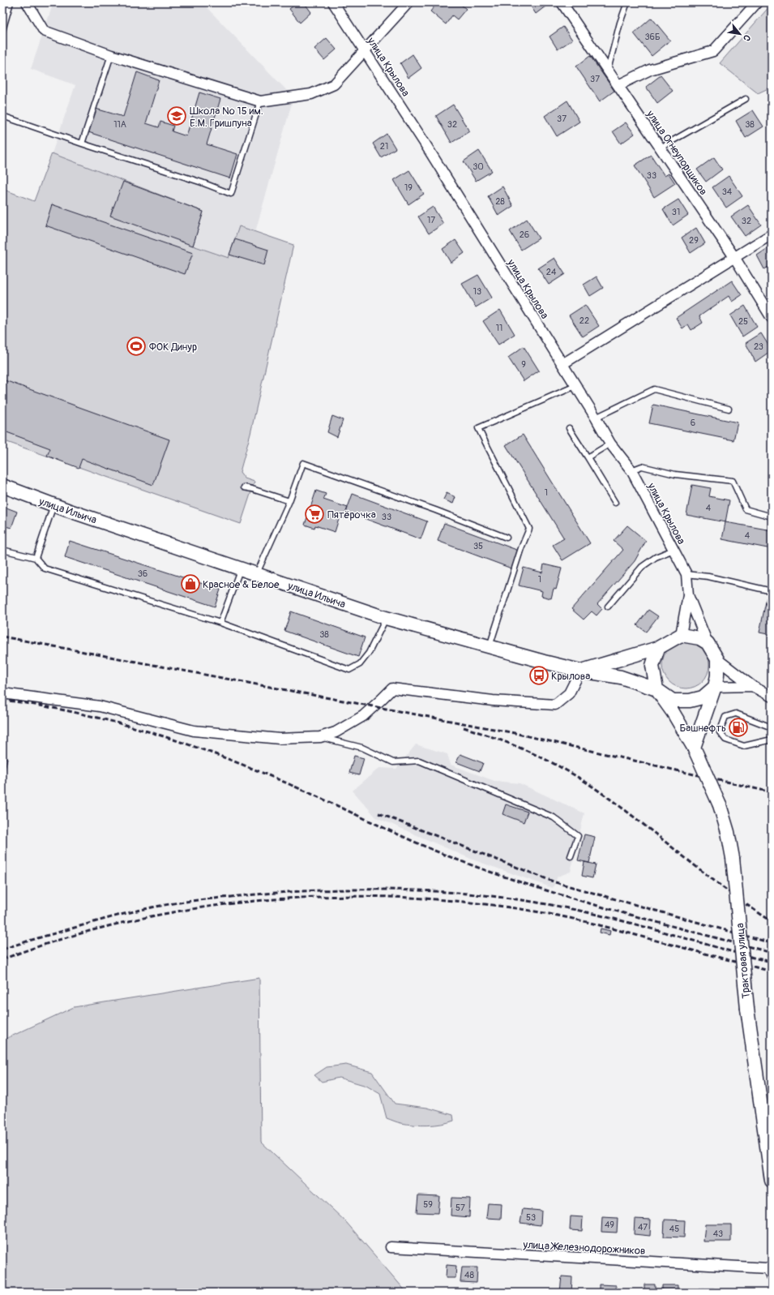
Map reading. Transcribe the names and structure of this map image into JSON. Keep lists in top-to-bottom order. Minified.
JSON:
{"streets":{"street":["улица Крылова","улица Огнеупорщиков","улица Ильича","Трактовая улица","улица Железнодорожников"]},"crossings":[["улица Ильича","Трактовая улица"]],"places":{"school or university":["Школа № 15 им. Е.М. Гришпуна"],"sports":["ФОК Динур"],"supermarket":["Пятёрочка"],"shop":["Красное & Белое"],"bus stop":["Крылова"],"fuel station":["Башнефть"]},"house_numbers":["36Б","37","37","11А","32","38","21","30","33","19","34","28","31","17","32","26","29","24","13","22","25","11","23","9","6","1","4","33","4","35","36","1","38","59","57","53","49","47","45","43","48"],"north":"bottom right"}
